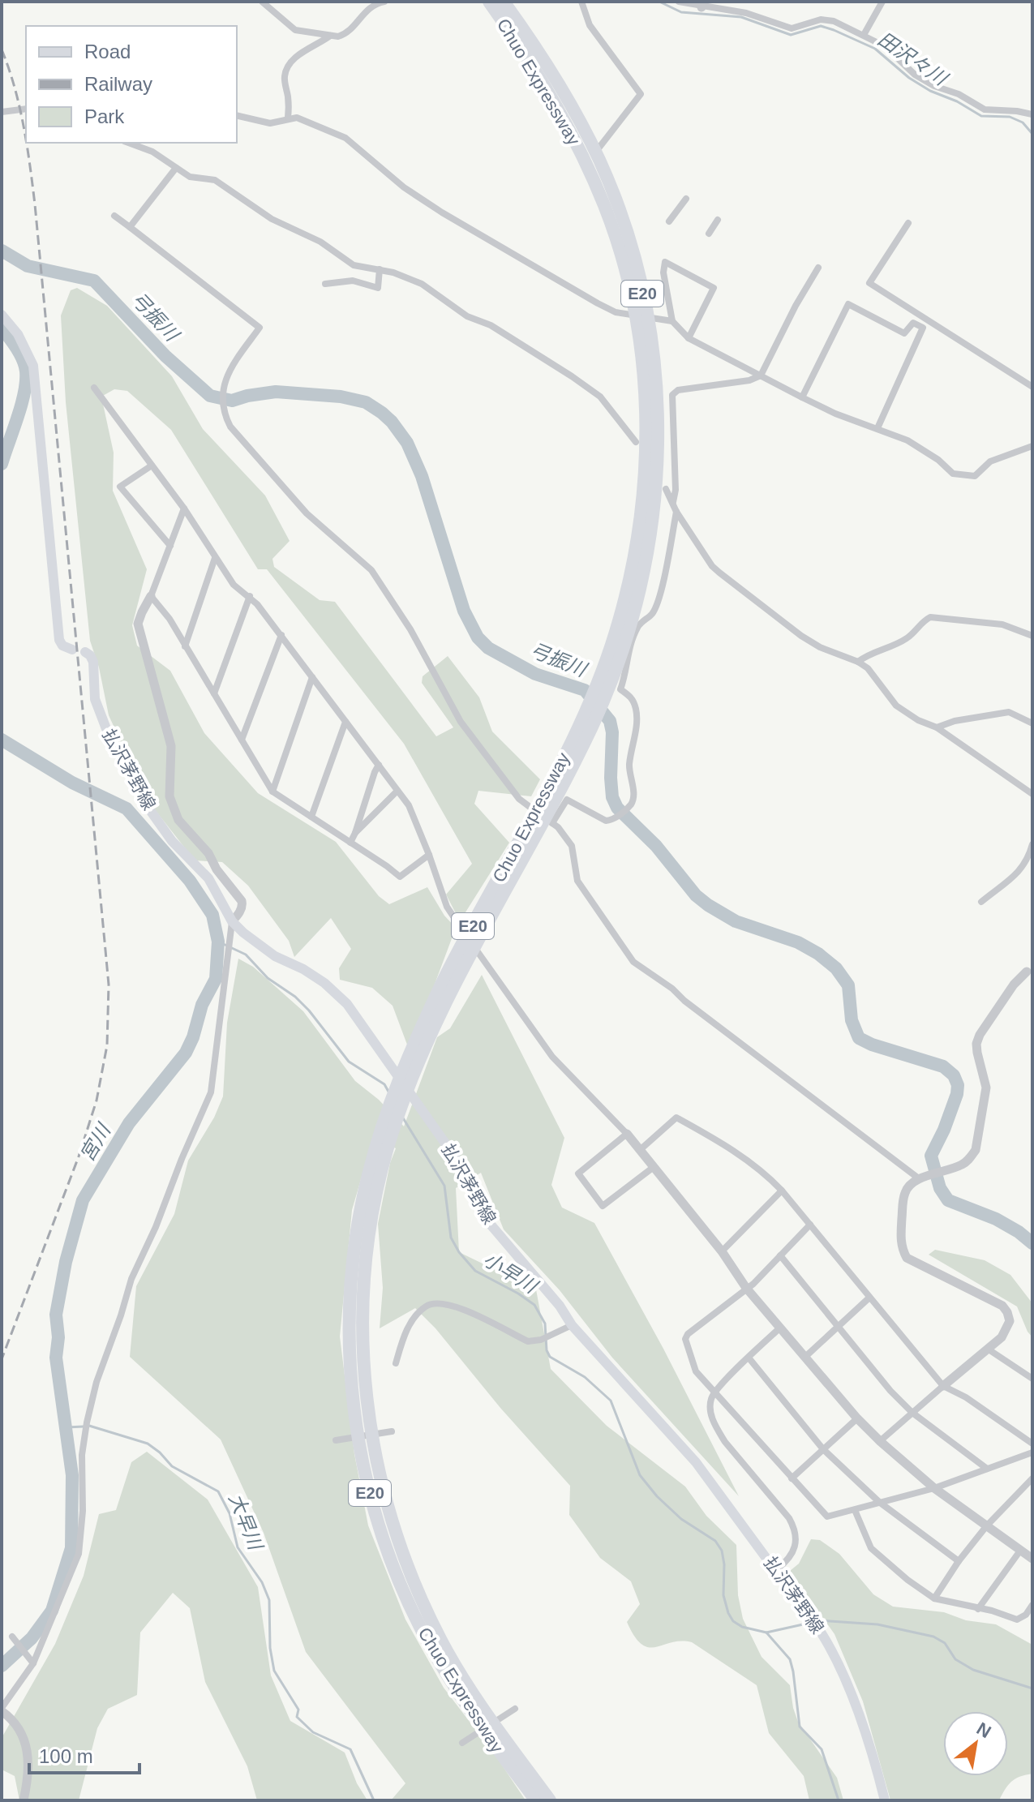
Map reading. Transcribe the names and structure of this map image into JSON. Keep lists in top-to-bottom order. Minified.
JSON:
{"streets":{"highway":["Chuo Expressway","E20"],"main road":["払沢茅野線"]},"water":["田沢々川","弓振川","宮川","小早川","大早川"],"legend":["Road","Railway","Park"],"scale_bar":"100 m","north":"top right"}
